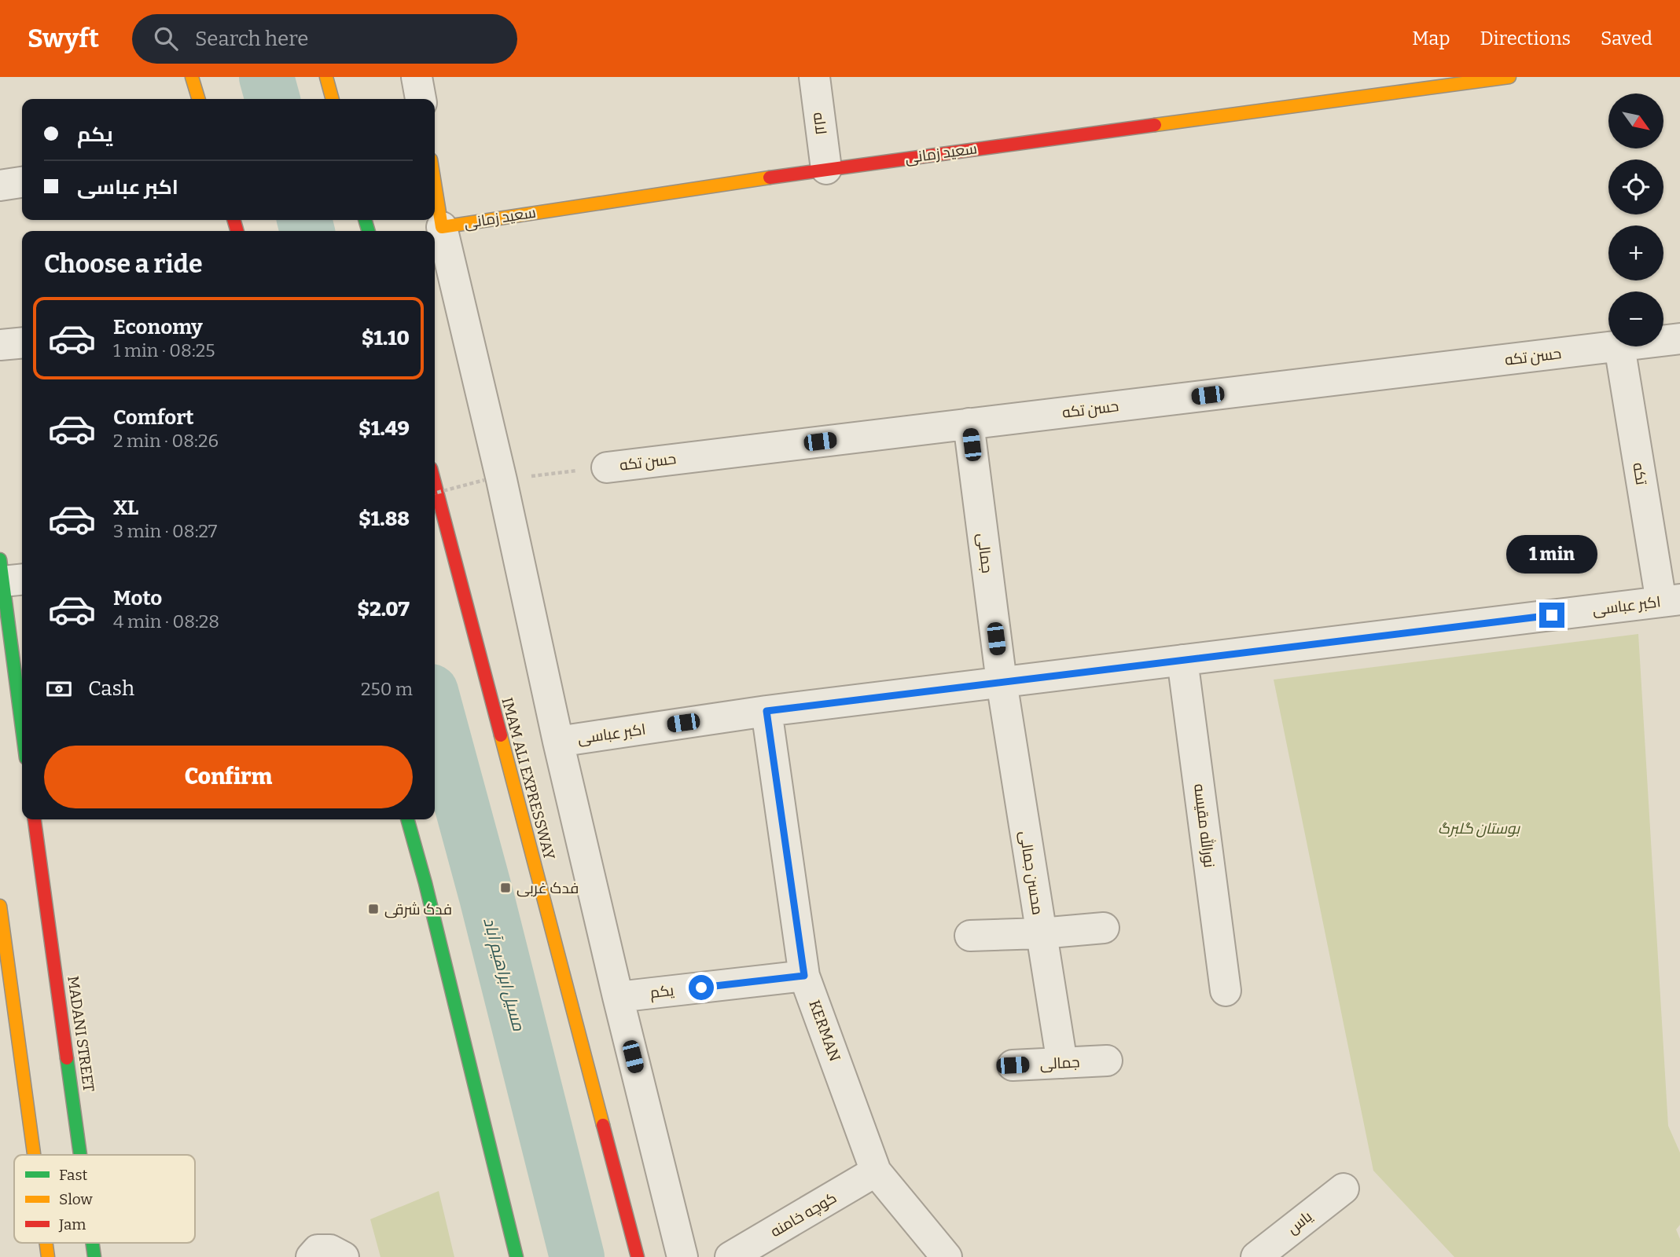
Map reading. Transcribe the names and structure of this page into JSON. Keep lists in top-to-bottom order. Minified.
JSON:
{"streets":{"main road":["سعید زمانی","IMAM ALI EXPRESSWAY","MADANI STREET"],"street":["لاله","حسن تکه","تکه","جمالی","اکبر عباسی","نورالله مقیسه","محسن جمالی","یکم","KERMAN","کوچه خامنه","یاس"]},"crossings":[["لاله","سعید زمانی"],["حسن تکه","تکه"],["حسن تکه","جمالی"],["تکه","اکبر عباسی"],["جمالی","اکبر عباسی"],["جمالی","محسن جمالی"],["اکبر عباسی","نورالله مقیسه"],["اکبر عباسی","محسن جمالی"],["اکبر عباسی","KERMAN"],["یکم","KERMAN"],["KERMAN","کوچه خامنه"]],"water":["مسیل ابراهیم آباد"],"parks":["بوستان گلبرگ"],"places":{"transit":["فدک غربی","فدک شرقی"]},"legend":["Fast","Slow","Jam"],"north":"bottom right","page":{"header":"Swyft","search":"Search here","nav":["Map","Directions","Saved"],"map_buttons":["+","−"],"banner":["یکم","اکبر عباسی"],"heading":"Choose a ride","list":[{"name":"Economy","note":"1 min · 08:25","value":"$1.10"},{"name":"Comfort","note":"2 min · 08:26","value":"$1.49"},{"name":"XL","note":"3 min · 08:27","value":"$1.88"},{"name":"Moto","note":"4 min · 08:28","value":"$2.07"}],"bubble":"1 min","pay":["Cash","250 m"],"buttons":"Confirm"}}
